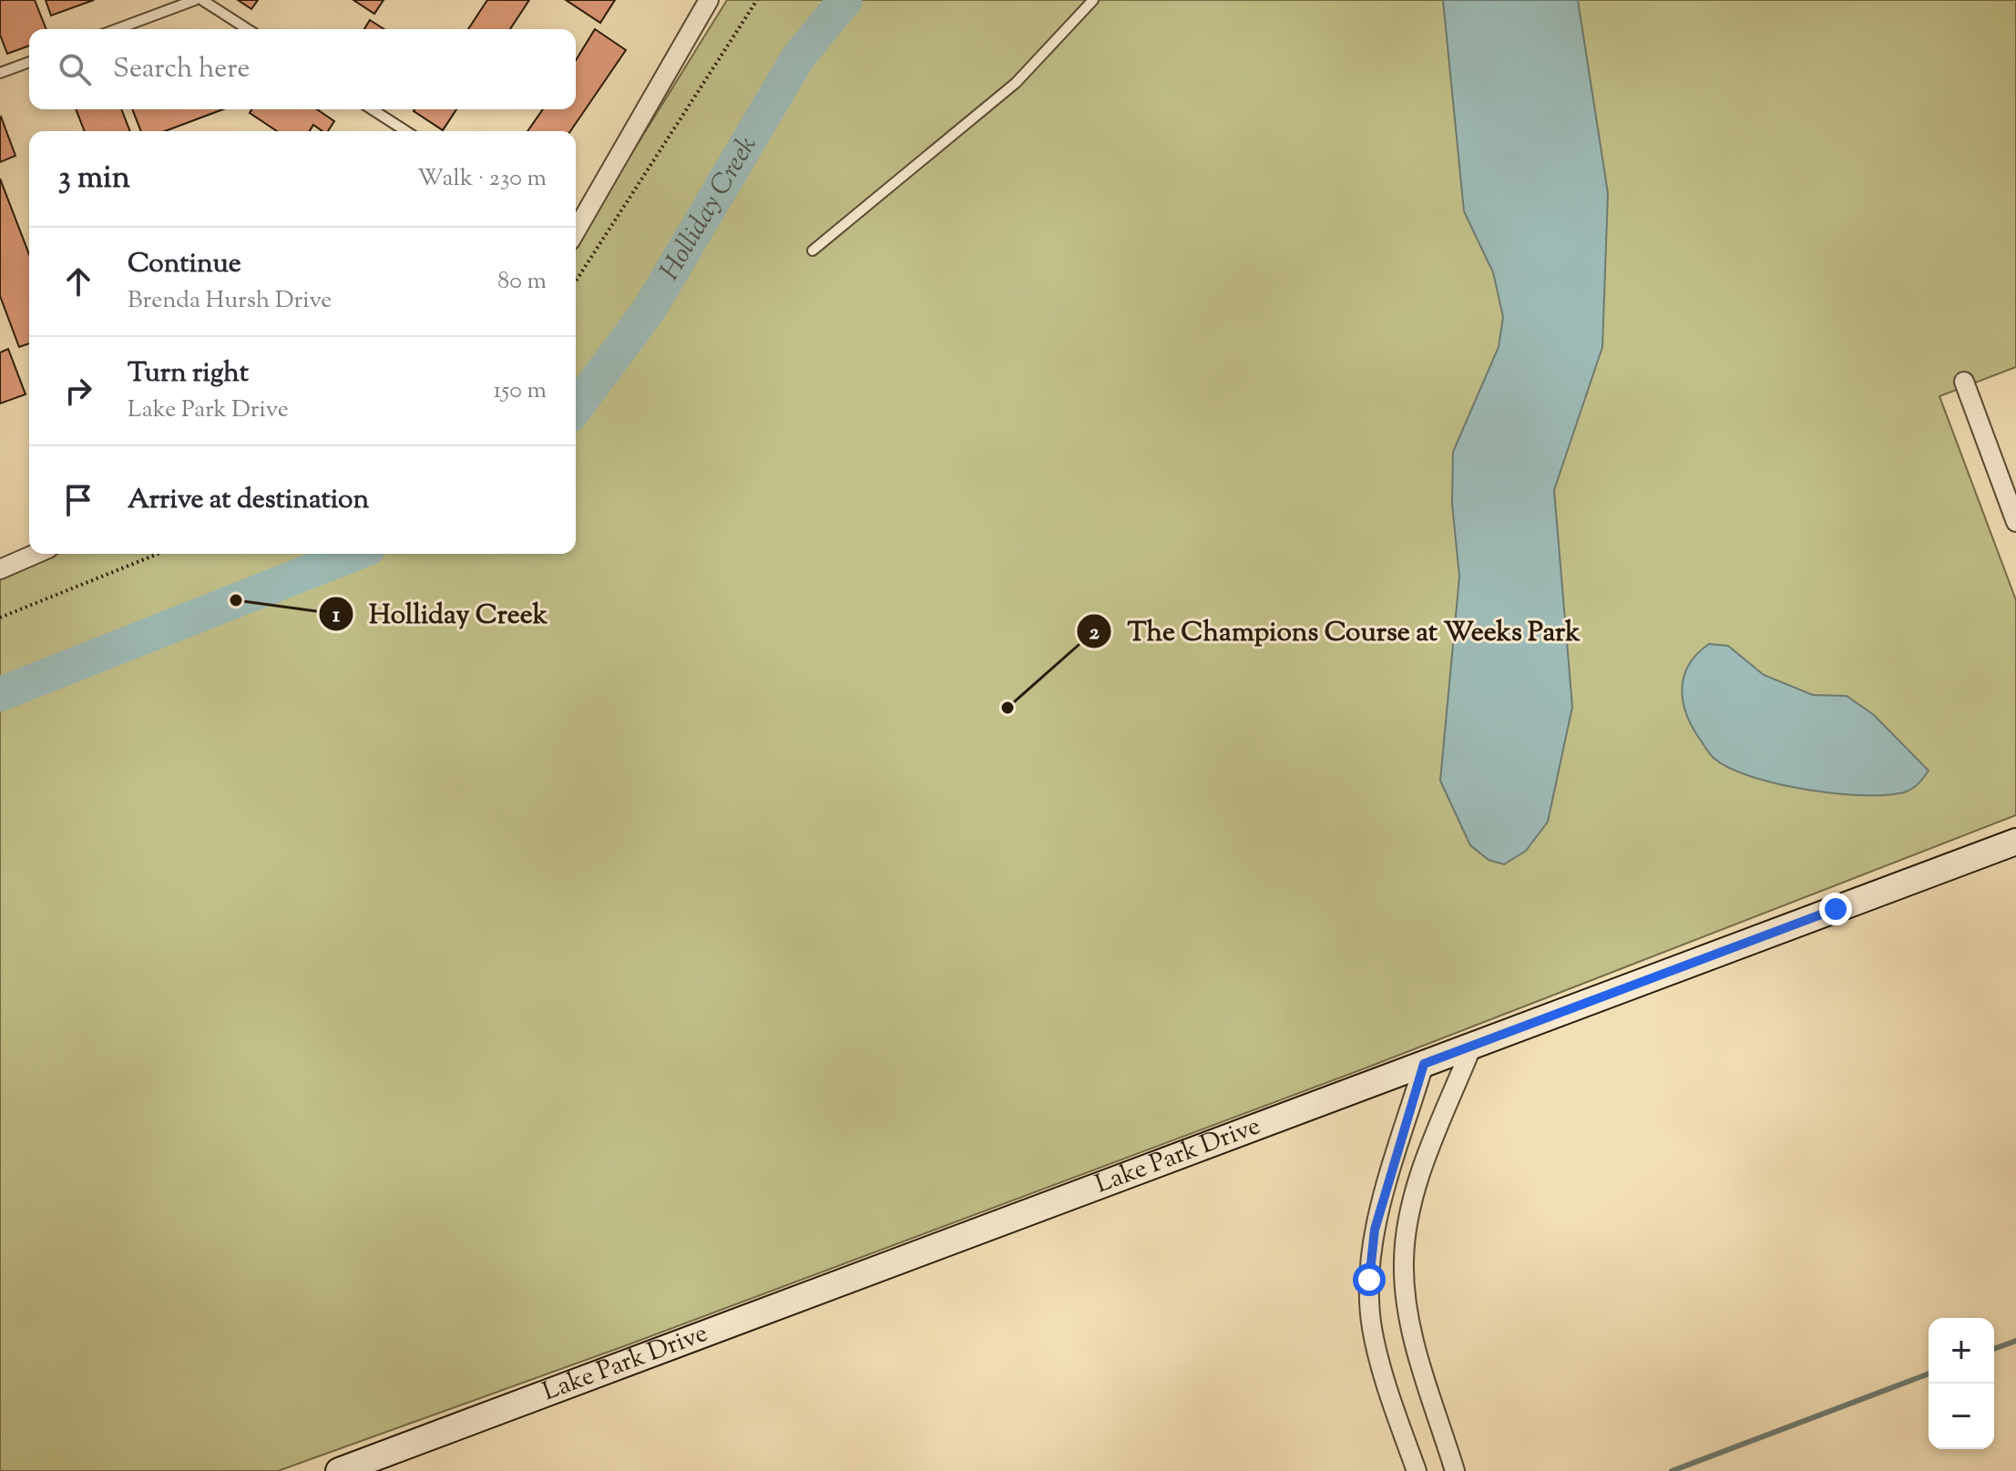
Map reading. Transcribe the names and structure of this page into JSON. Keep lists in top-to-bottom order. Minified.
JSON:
{"streets":{"street":["Lake Park Drive"]},"water":["Holliday Creek"],"places":["Holliday Creek","The Champions Course at Weeks Park"],"page":{"search":"Search here","heading":["3 min","Walk · 230 m"],"list":[["Continue","Brenda Hursh Drive","80 m"],["Turn right","Lake Park Drive","150 m"],"Arrive at destination"],"map_buttons":["+","−"]}}
